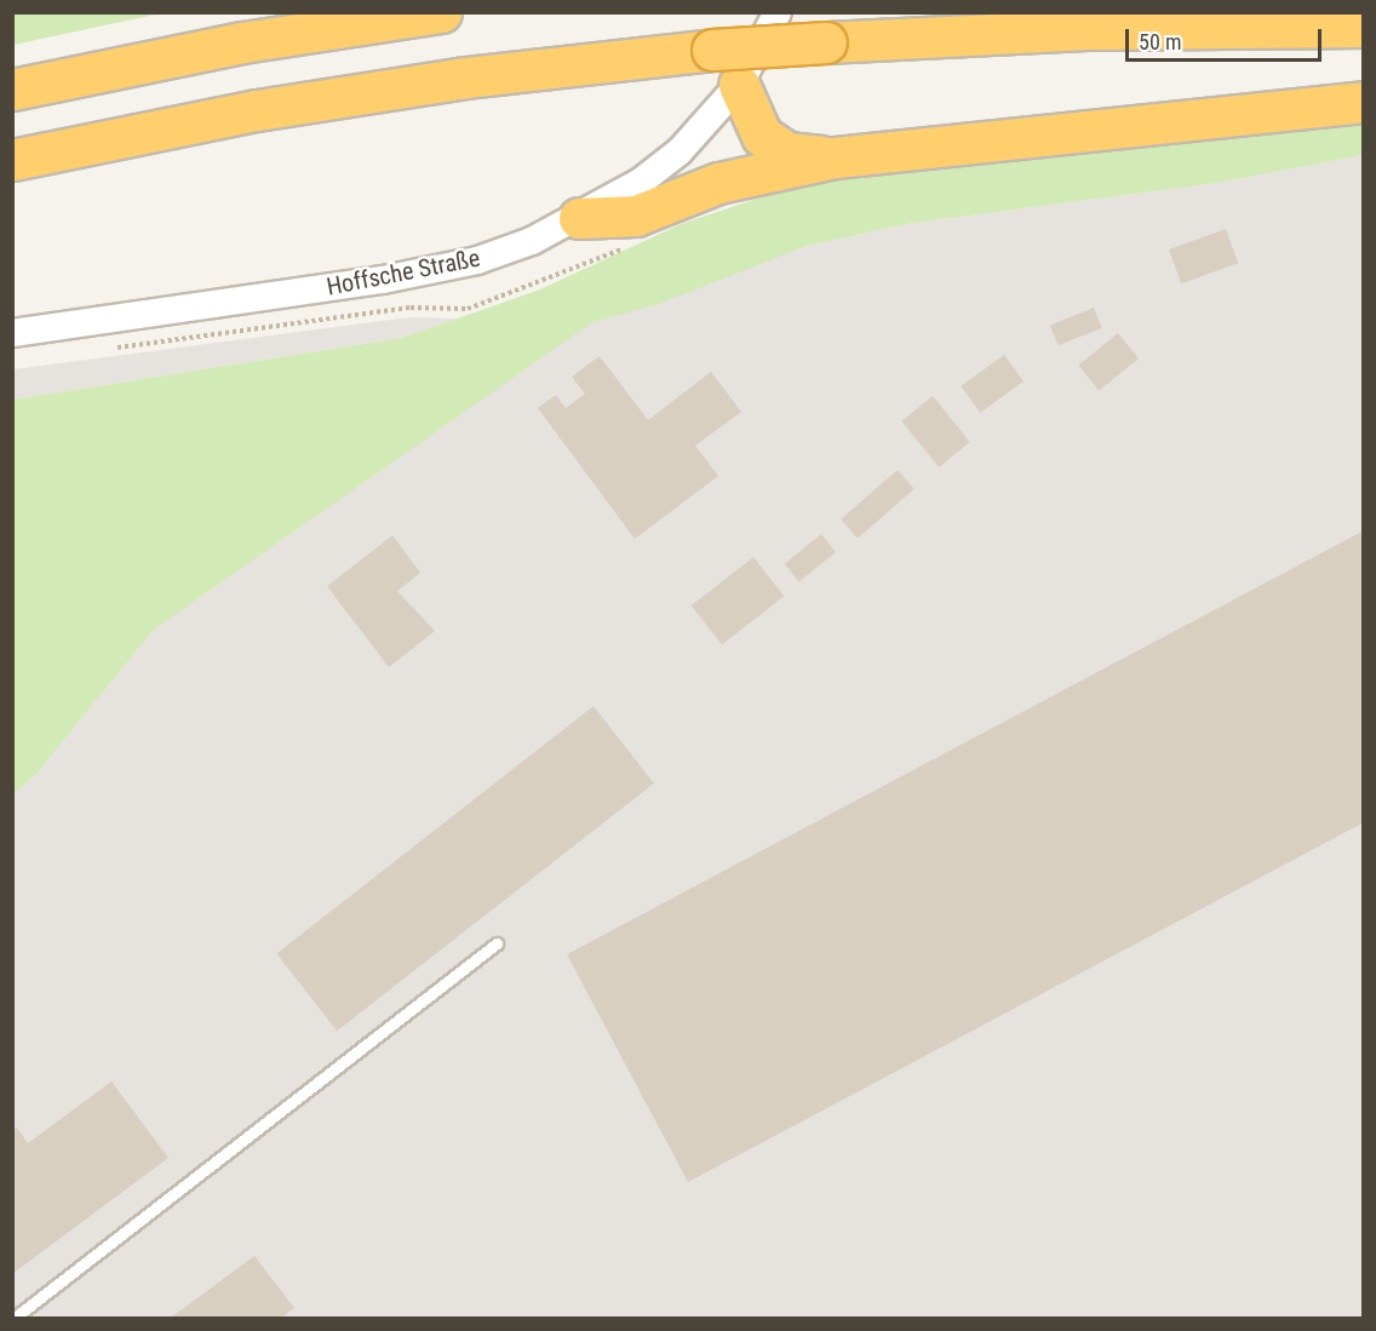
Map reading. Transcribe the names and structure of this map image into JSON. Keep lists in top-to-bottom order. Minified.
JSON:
{"streets":{"street":["Hoffsche Straße"]},"scale_bar":"50 m"}
